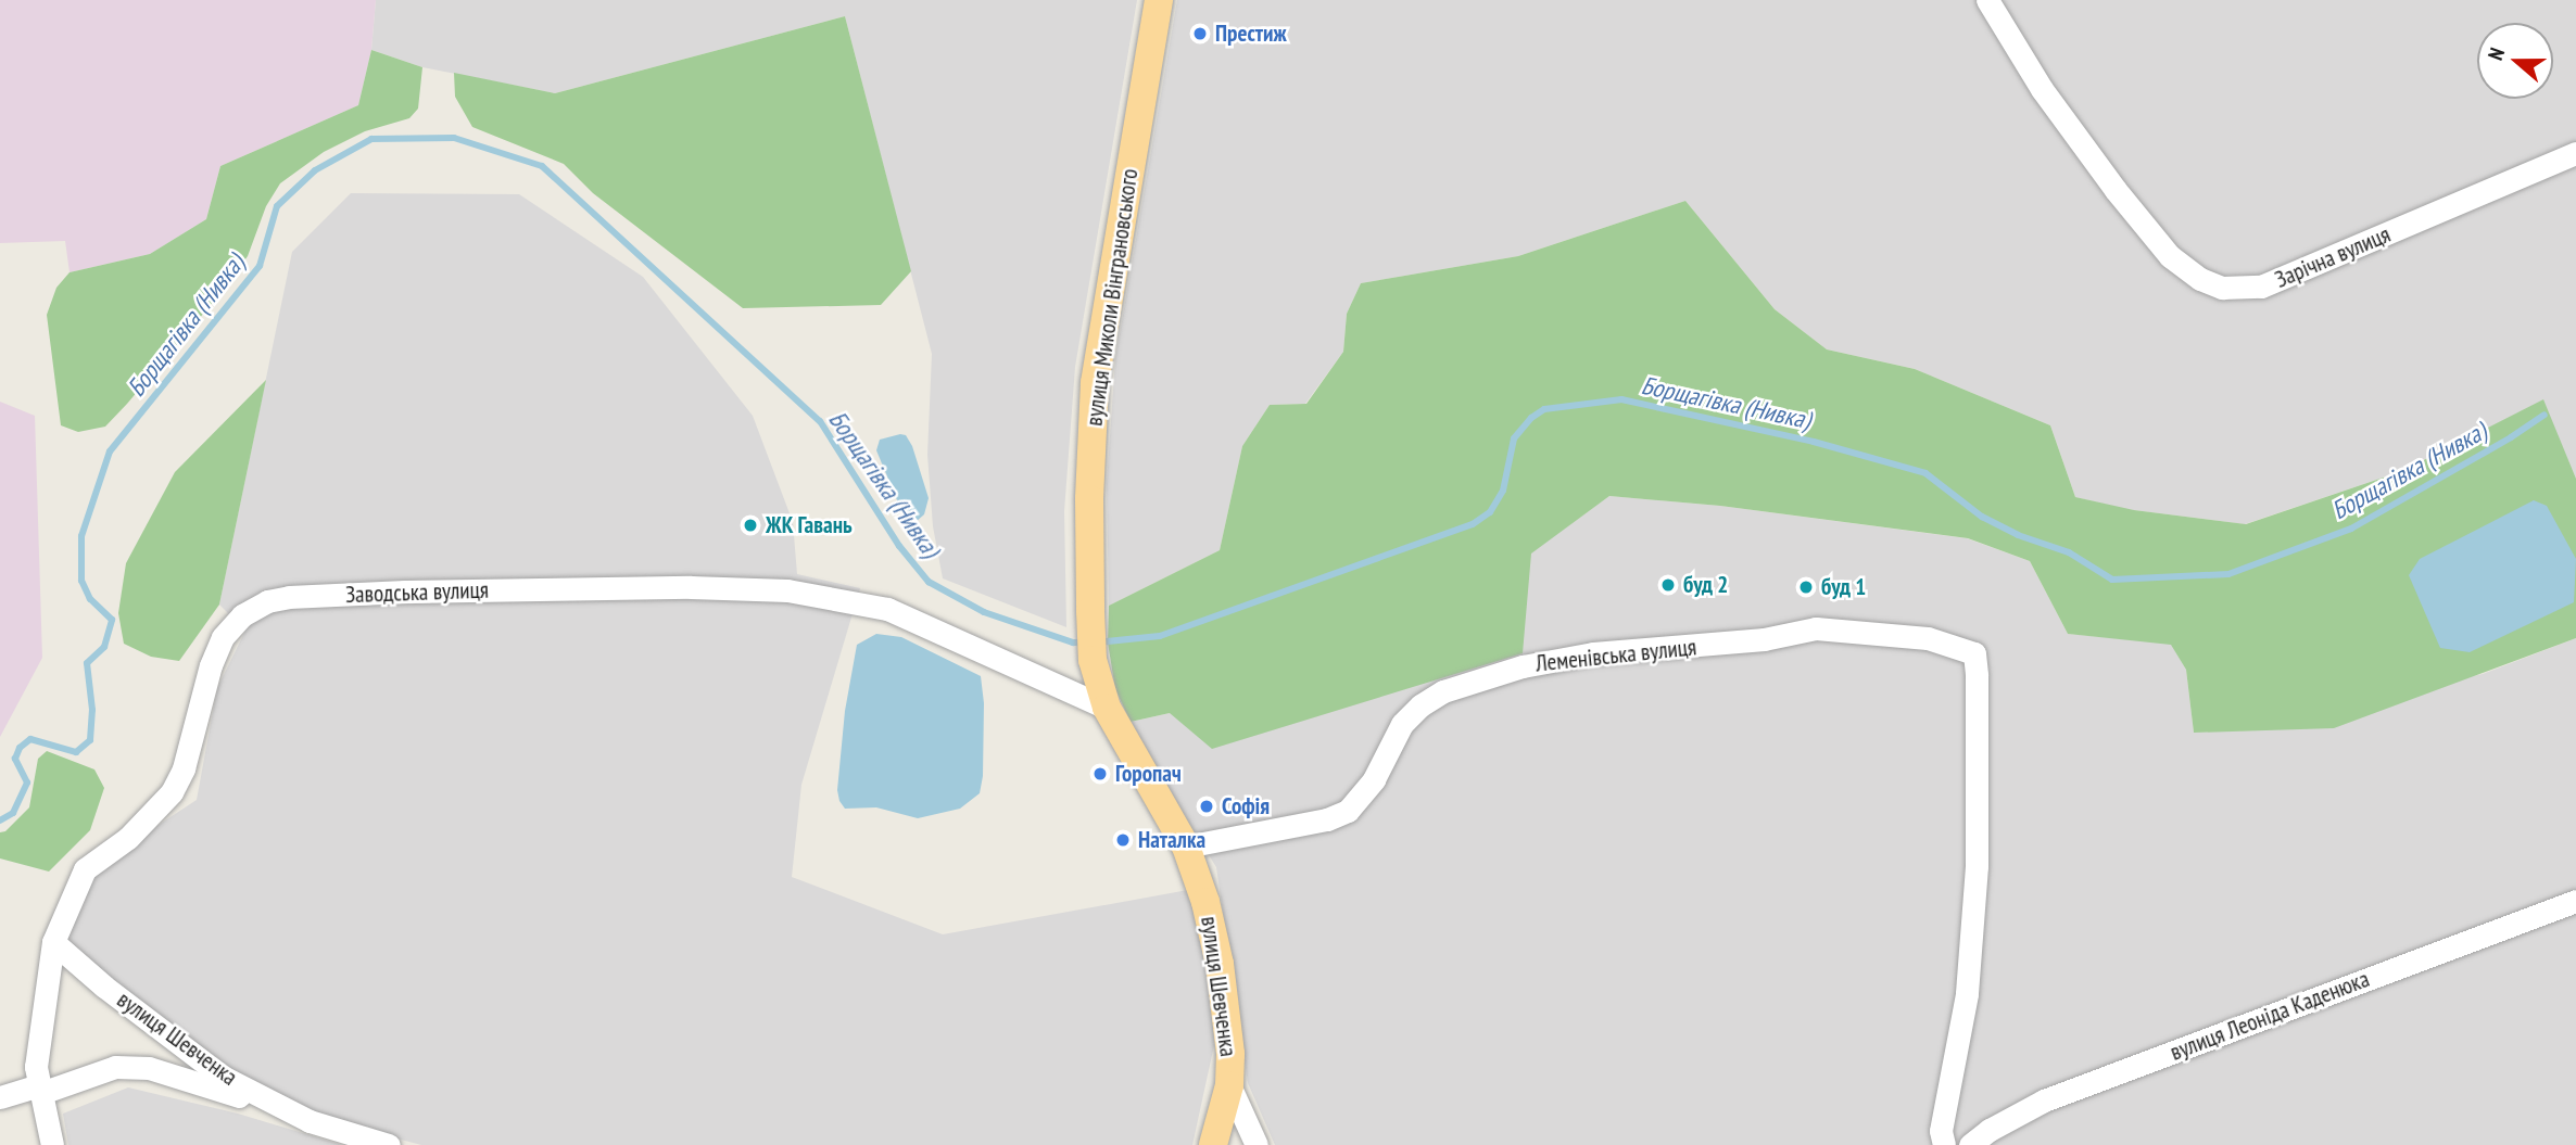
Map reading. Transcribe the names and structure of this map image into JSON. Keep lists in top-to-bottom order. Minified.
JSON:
{"streets":{"main road":["вулиця Миколи Вінграновського","вулиця Шевченка"],"street":["Зарічна вулиця","Заводська вулиця","Леменівська вулиця","вулиця Леоніда Каденюка"]},"crossings":[["вулиця Миколи Вінграновського","Заводська вулиця"],["вулиця Миколи Вінграновського","Леменівська вулиця"],["вулиця Миколи Вінграновського","вулиця Шевченка"],["Заводська вулиця","вулиця Шевченка"],["Леменівська вулиця","вулиця Шевченка"]],"water":["Борщагівка (Нивка)"],"places":["Престиж","ЖК Гавань","буд 2","буд 1","Горопач","Софія","Наталка"],"north":"left"}
